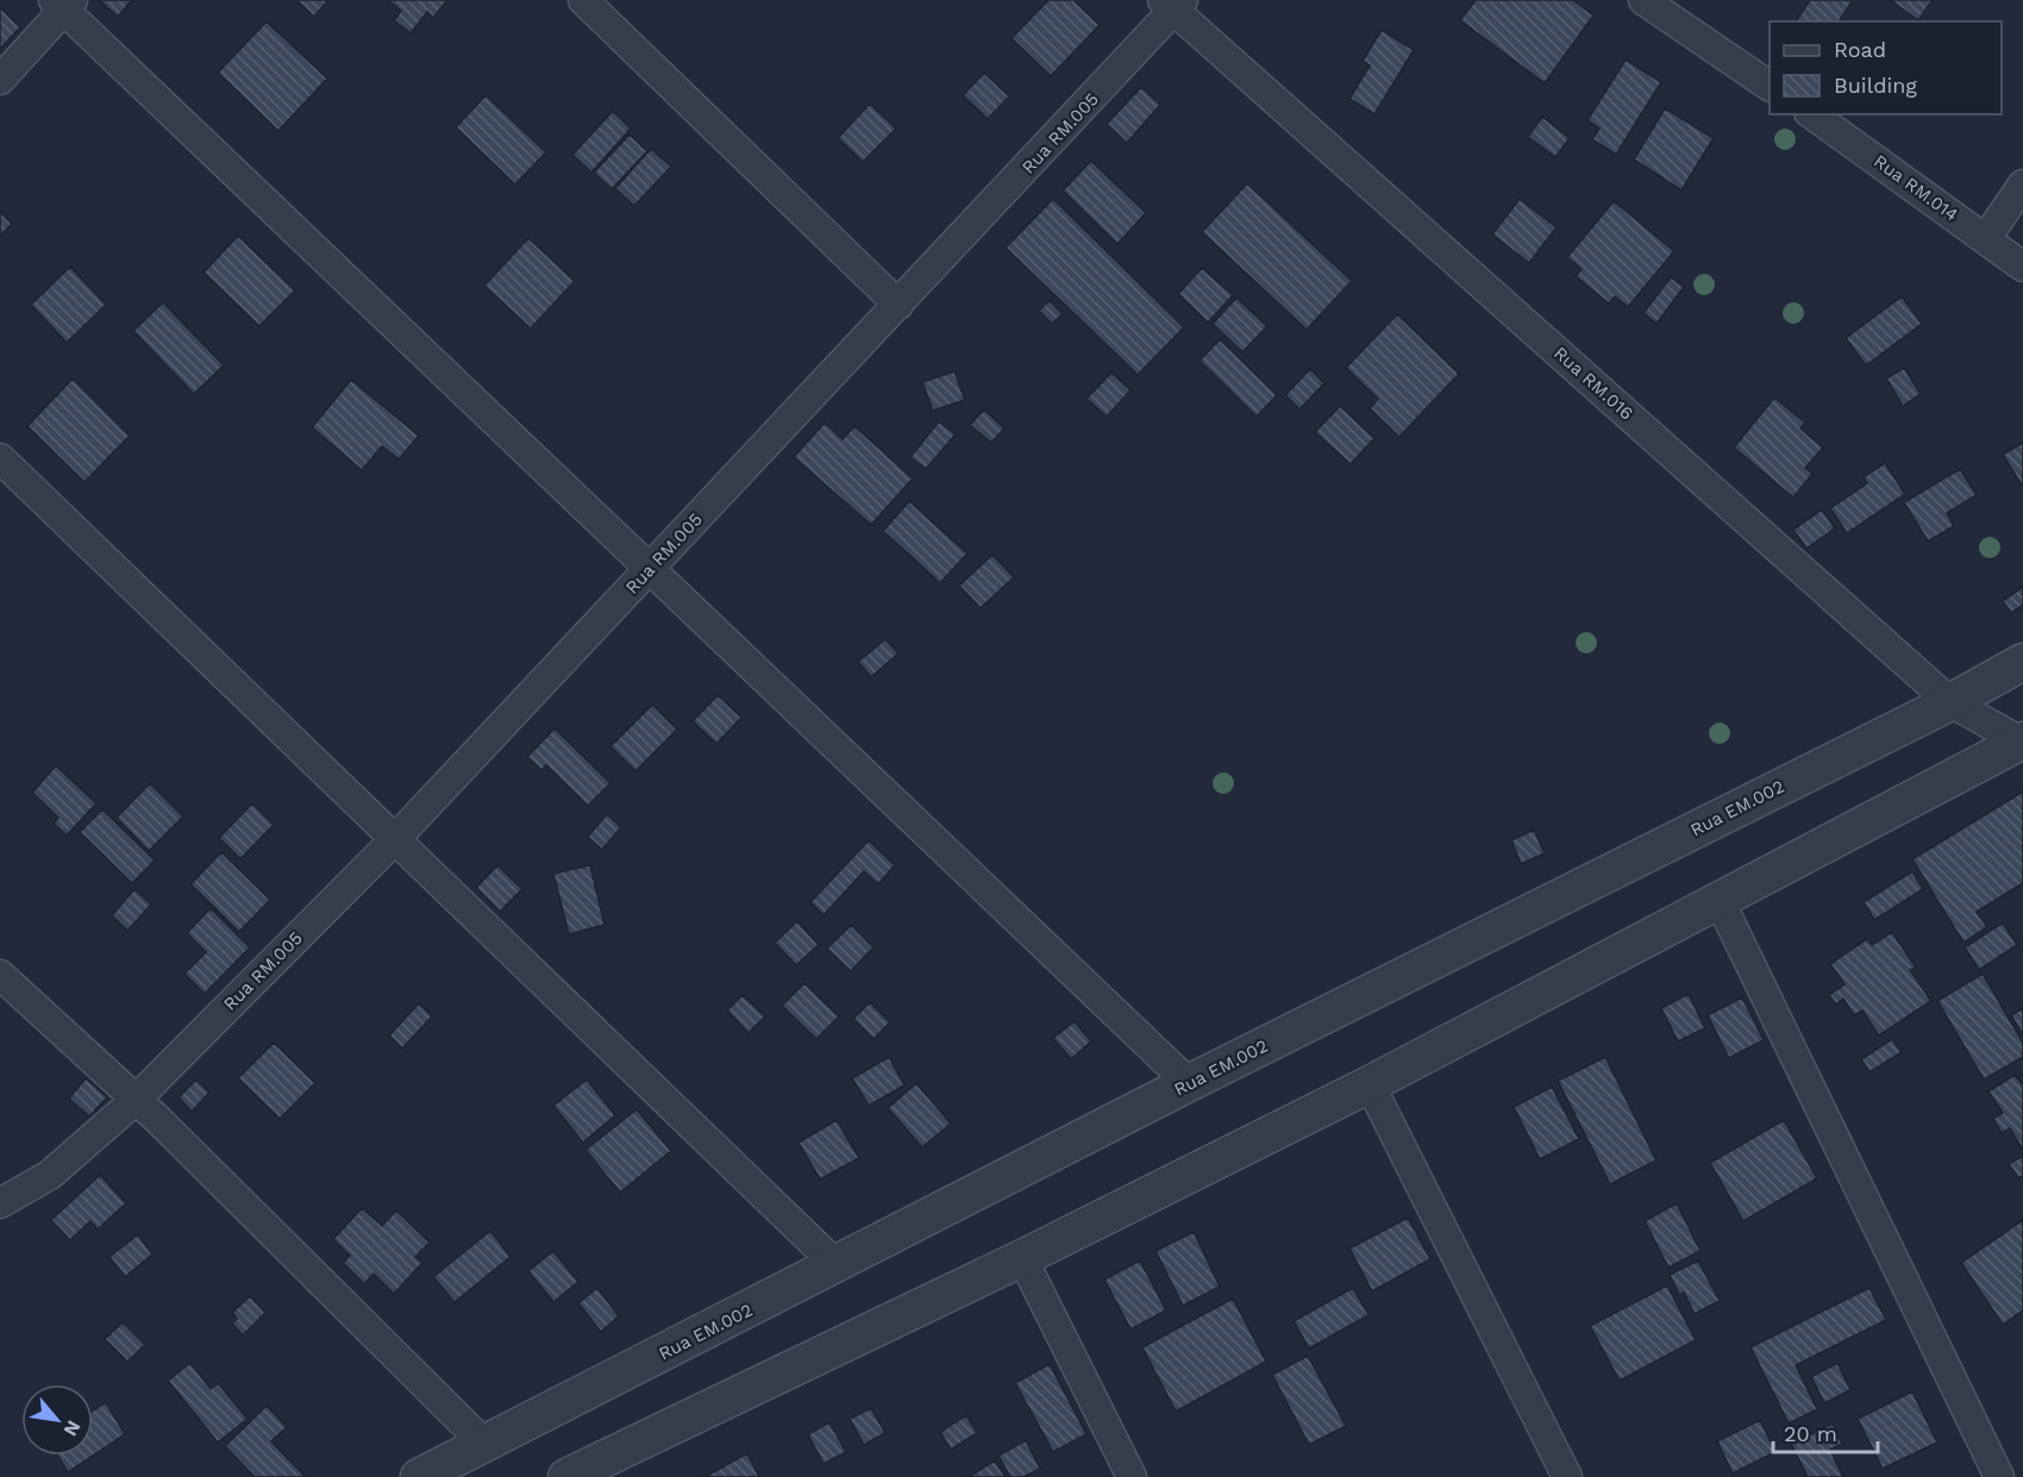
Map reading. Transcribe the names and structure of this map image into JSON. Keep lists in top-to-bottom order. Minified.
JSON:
{"streets":{"street":["Rua RM.005","Rua RM.014","Rua RM.016","Rua EM.002"]},"crossings":[["Rua RM.005","Rua RM.016"],["Rua RM.016","Rua EM.002"]],"legend":["Road","Building"],"scale_bar":"20 m","north":"bottom right"}
